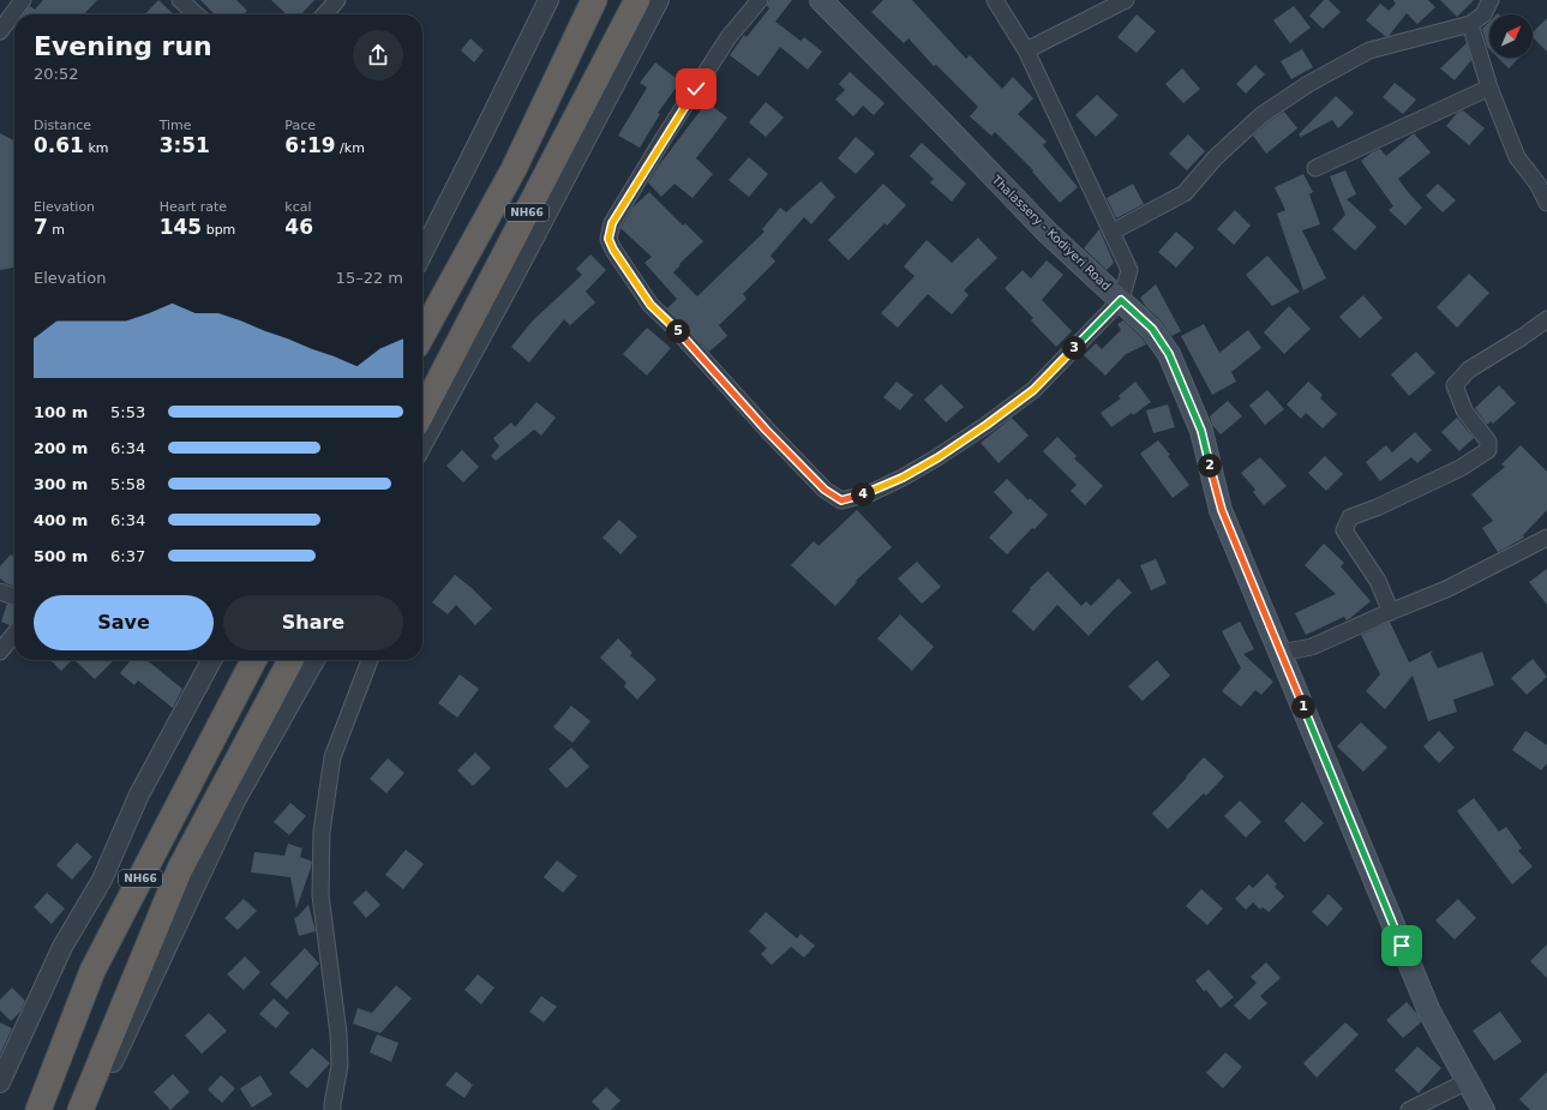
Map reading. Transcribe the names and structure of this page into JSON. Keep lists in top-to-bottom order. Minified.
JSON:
{"streets":{"highway":["NH66"],"main road":["Thalassery - Kodiyeri Road"]},"north":"top right","page":{"heading":["Evening run","20:52"],"stats":[["Distance","0.61 km"],["Time","3:51"],["Pace","6:19 /km"],["Elevation","7 m"],["Heart rate","145 bpm"],["kcal","46"]],"chart":["Elevation","15–22 m"],"pins":["5","3","2","4","1"],"list":[{"name":"100 m","note":"5:53"},{"name":"200 m","note":"6:34"},{"name":"300 m","note":"5:58"},{"name":"400 m","note":"6:34"},{"name":"500 m","note":"6:37"}],"buttons":["Save","Share"]}}
